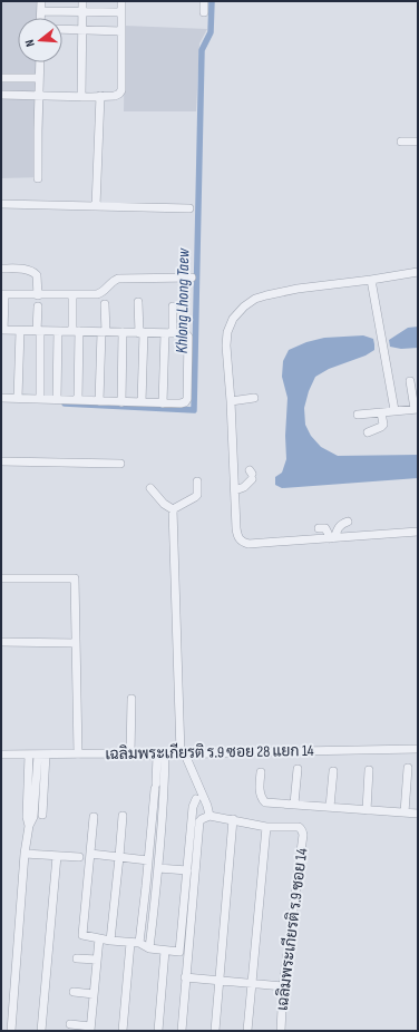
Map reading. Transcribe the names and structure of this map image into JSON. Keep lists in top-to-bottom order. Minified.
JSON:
{"streets":{"street":["เฉลิมพระเกียรติ ร.9 ซอย 28 แยก 14","เฉลิมพระเกียรติ ร.9 ซอย 14"]},"water":["Khlong Lhong Taew"],"north":"left"}
